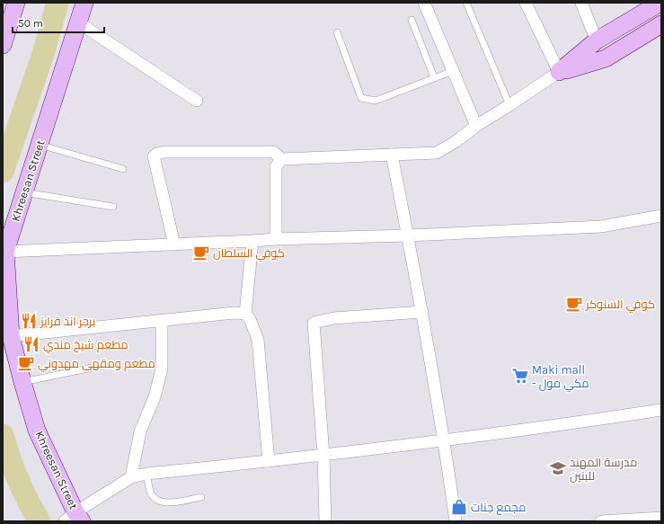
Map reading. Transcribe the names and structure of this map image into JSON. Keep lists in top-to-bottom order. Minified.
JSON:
{"streets":{"street":["Khreesan Street"]},"places":{"cafe":["كوفي السلطان","كوفي السنوكر","مطعم ومقهى مهدوني"],"restaurant":["برجر اند فرايز","مطعم شيخ مندي"],"supermarket":["Maki mall - مكي مول"],"school or university":["مدرسة المهند للبنين"],"shop":["مجمع جنات"]},"scale_bar":"50 m"}
